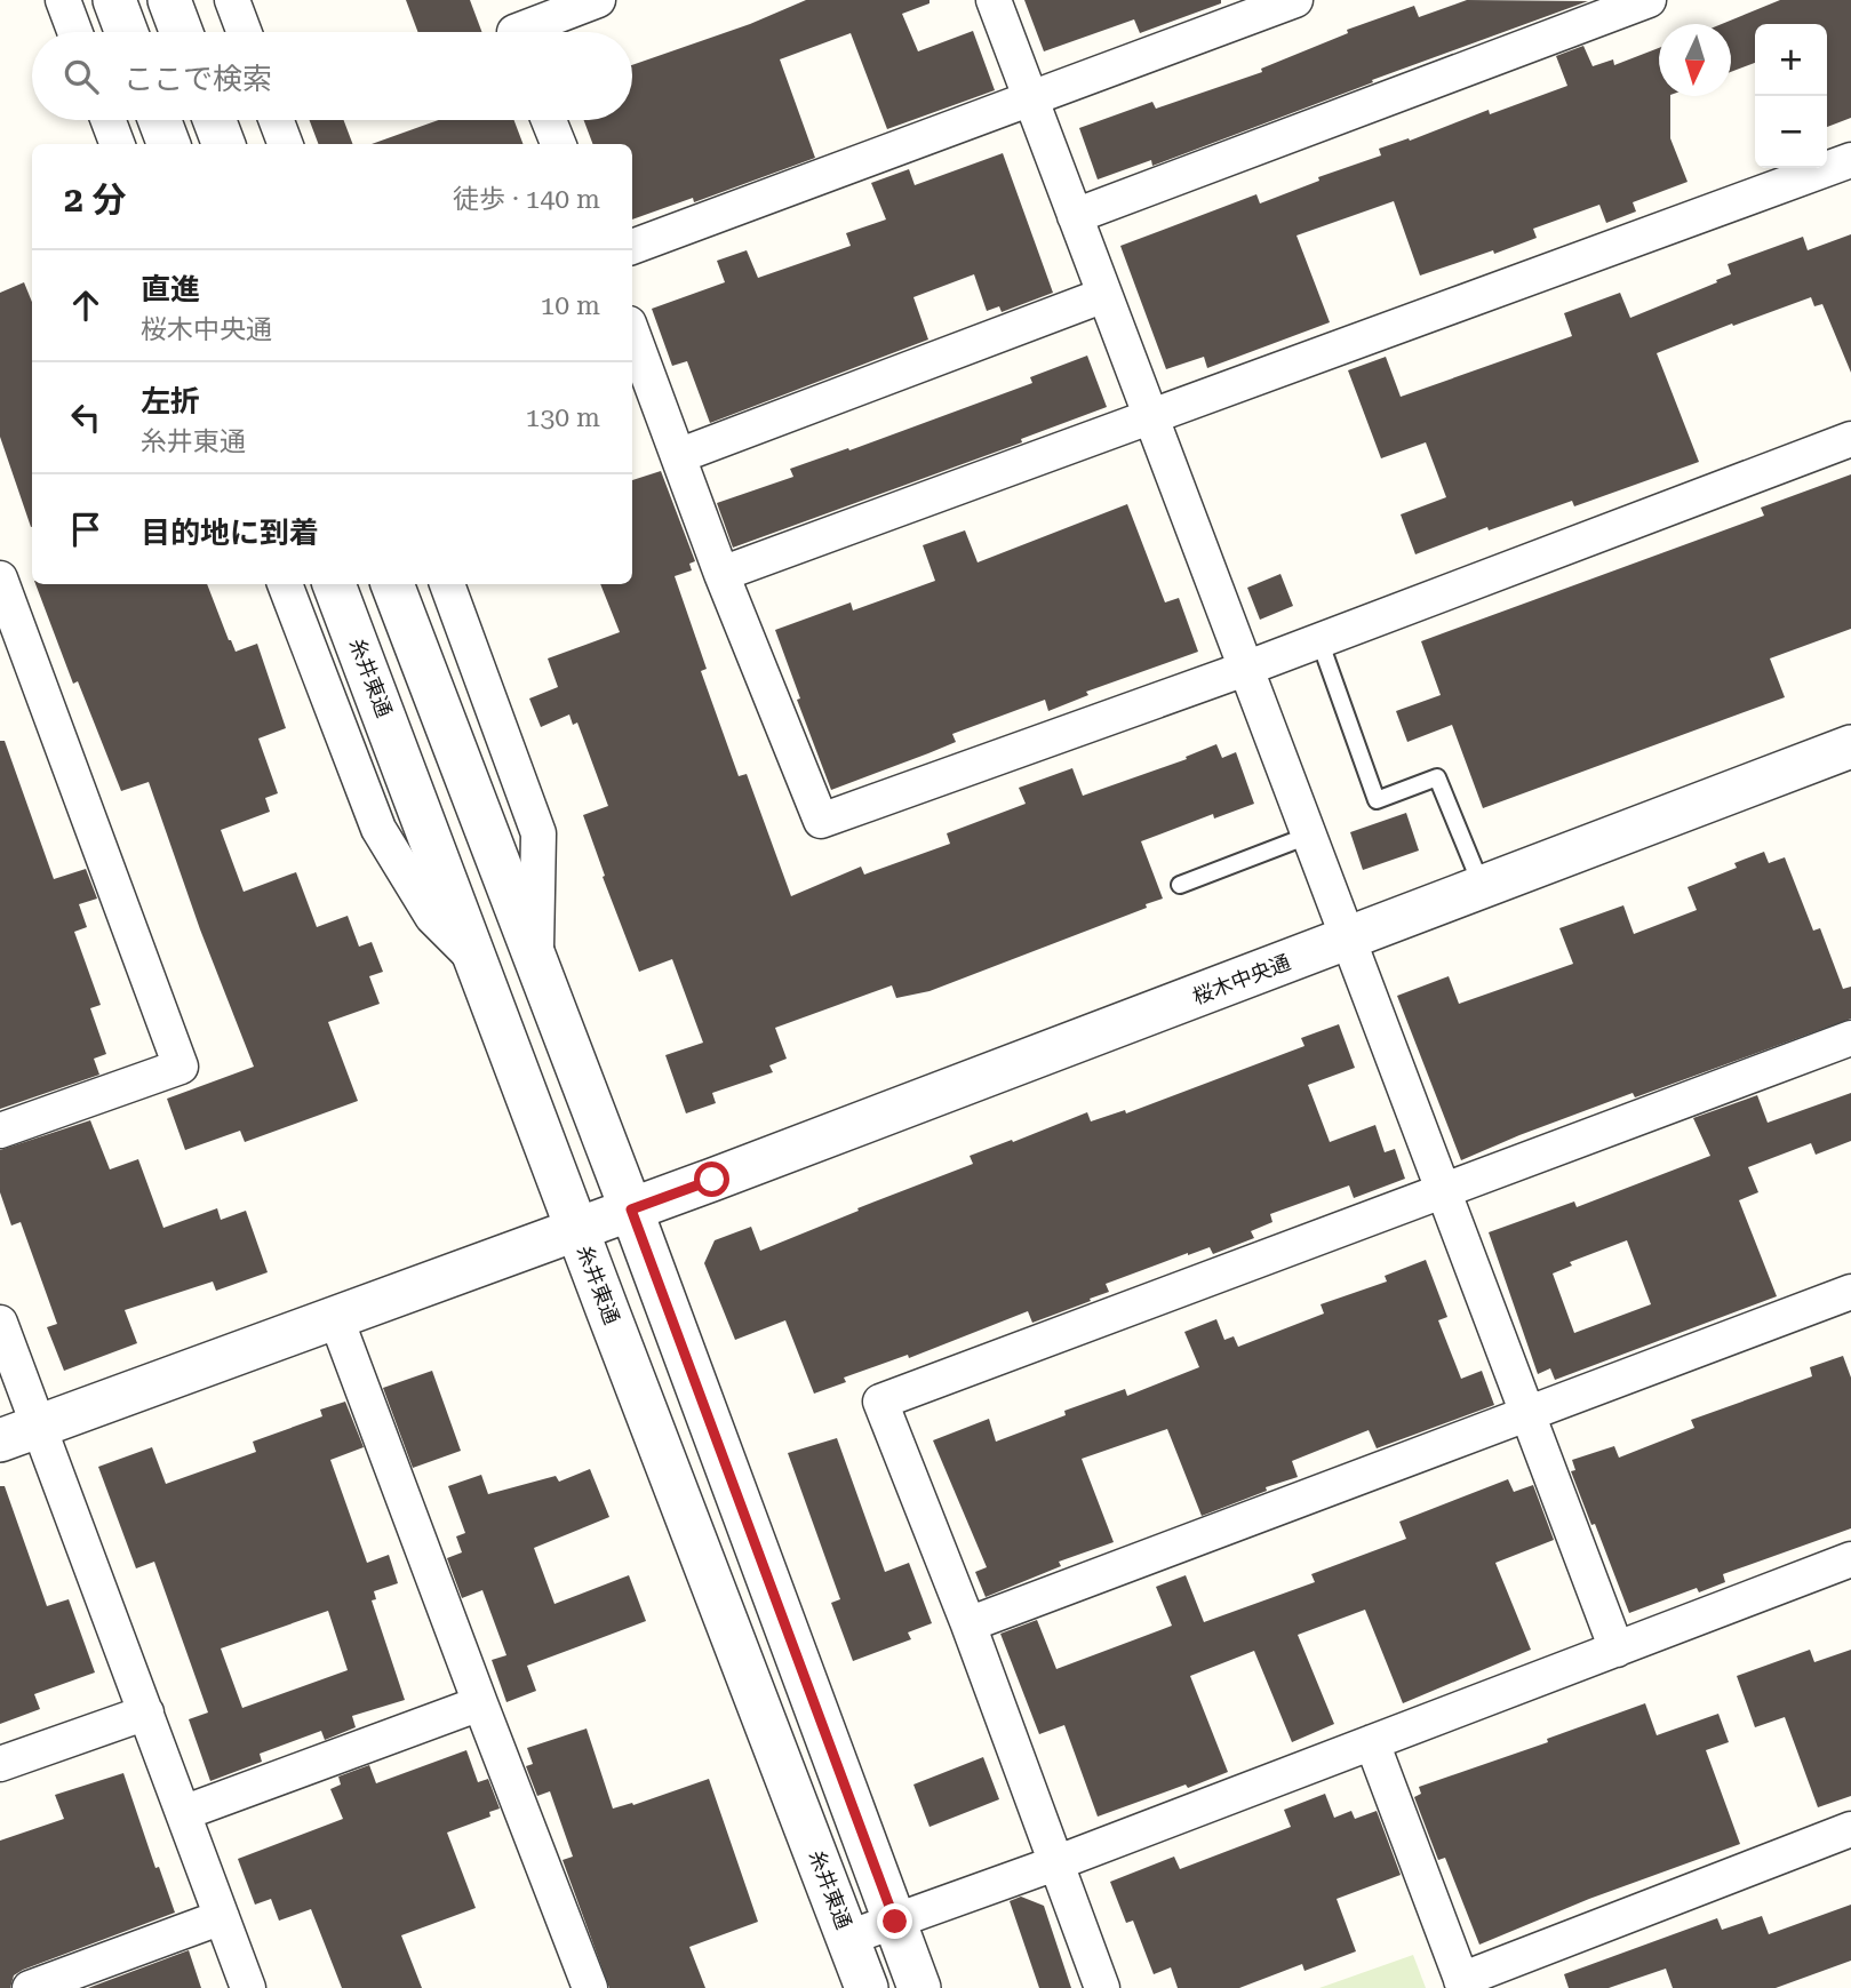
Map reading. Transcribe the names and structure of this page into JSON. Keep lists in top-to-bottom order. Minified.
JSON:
{"streets":{"street":["糸井東通","桜木中央通"]},"crossings":[["糸井東通","桜木中央通"]],"north":"bottom","page":{"map_buttons":["+","−"],"search":"ここで検索","heading":["2 分","徒歩 · 140 m"],"list":[["直進","桜木中央通","10 m"],["左折","糸井東通","130 m"],"目的地に到着"]}}
